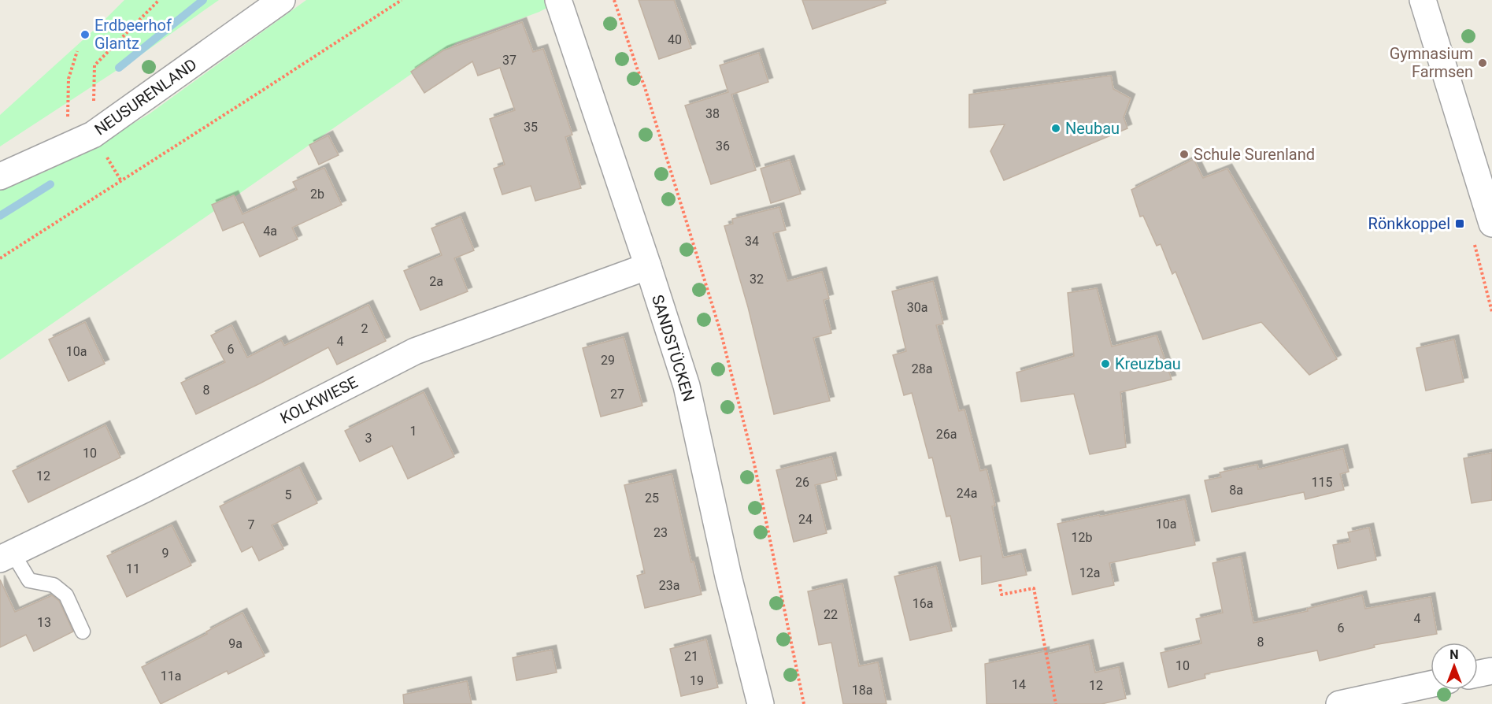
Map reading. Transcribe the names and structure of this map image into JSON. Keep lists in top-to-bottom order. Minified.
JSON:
{"streets":{"street":["NEUSURENLAND","SANDSTÜCKEN","KOLKWIESE"]},"crossings":[["SANDSTÜCKEN","KOLKWIESE"]],"places":{"other":["Erdbeerhof Glantz","Gymnasium Farmsen","Neubau","Schule Surenland","Kreuzbau"],"transit":["Rönkkoppel"]},"house_numbers":["40","37","38","35","36","2b","4a","34","32","2a","30a","2","4","6","10a","29","28a","8","27","1","26a","3","10","12","26","115","8a","24a","5","25","24","10a","7","23","12b","9","11","12a","23a","16a","22","4","13","6","8","9a","21","10","11a","19","14","12","18a"],"north":"top"}
